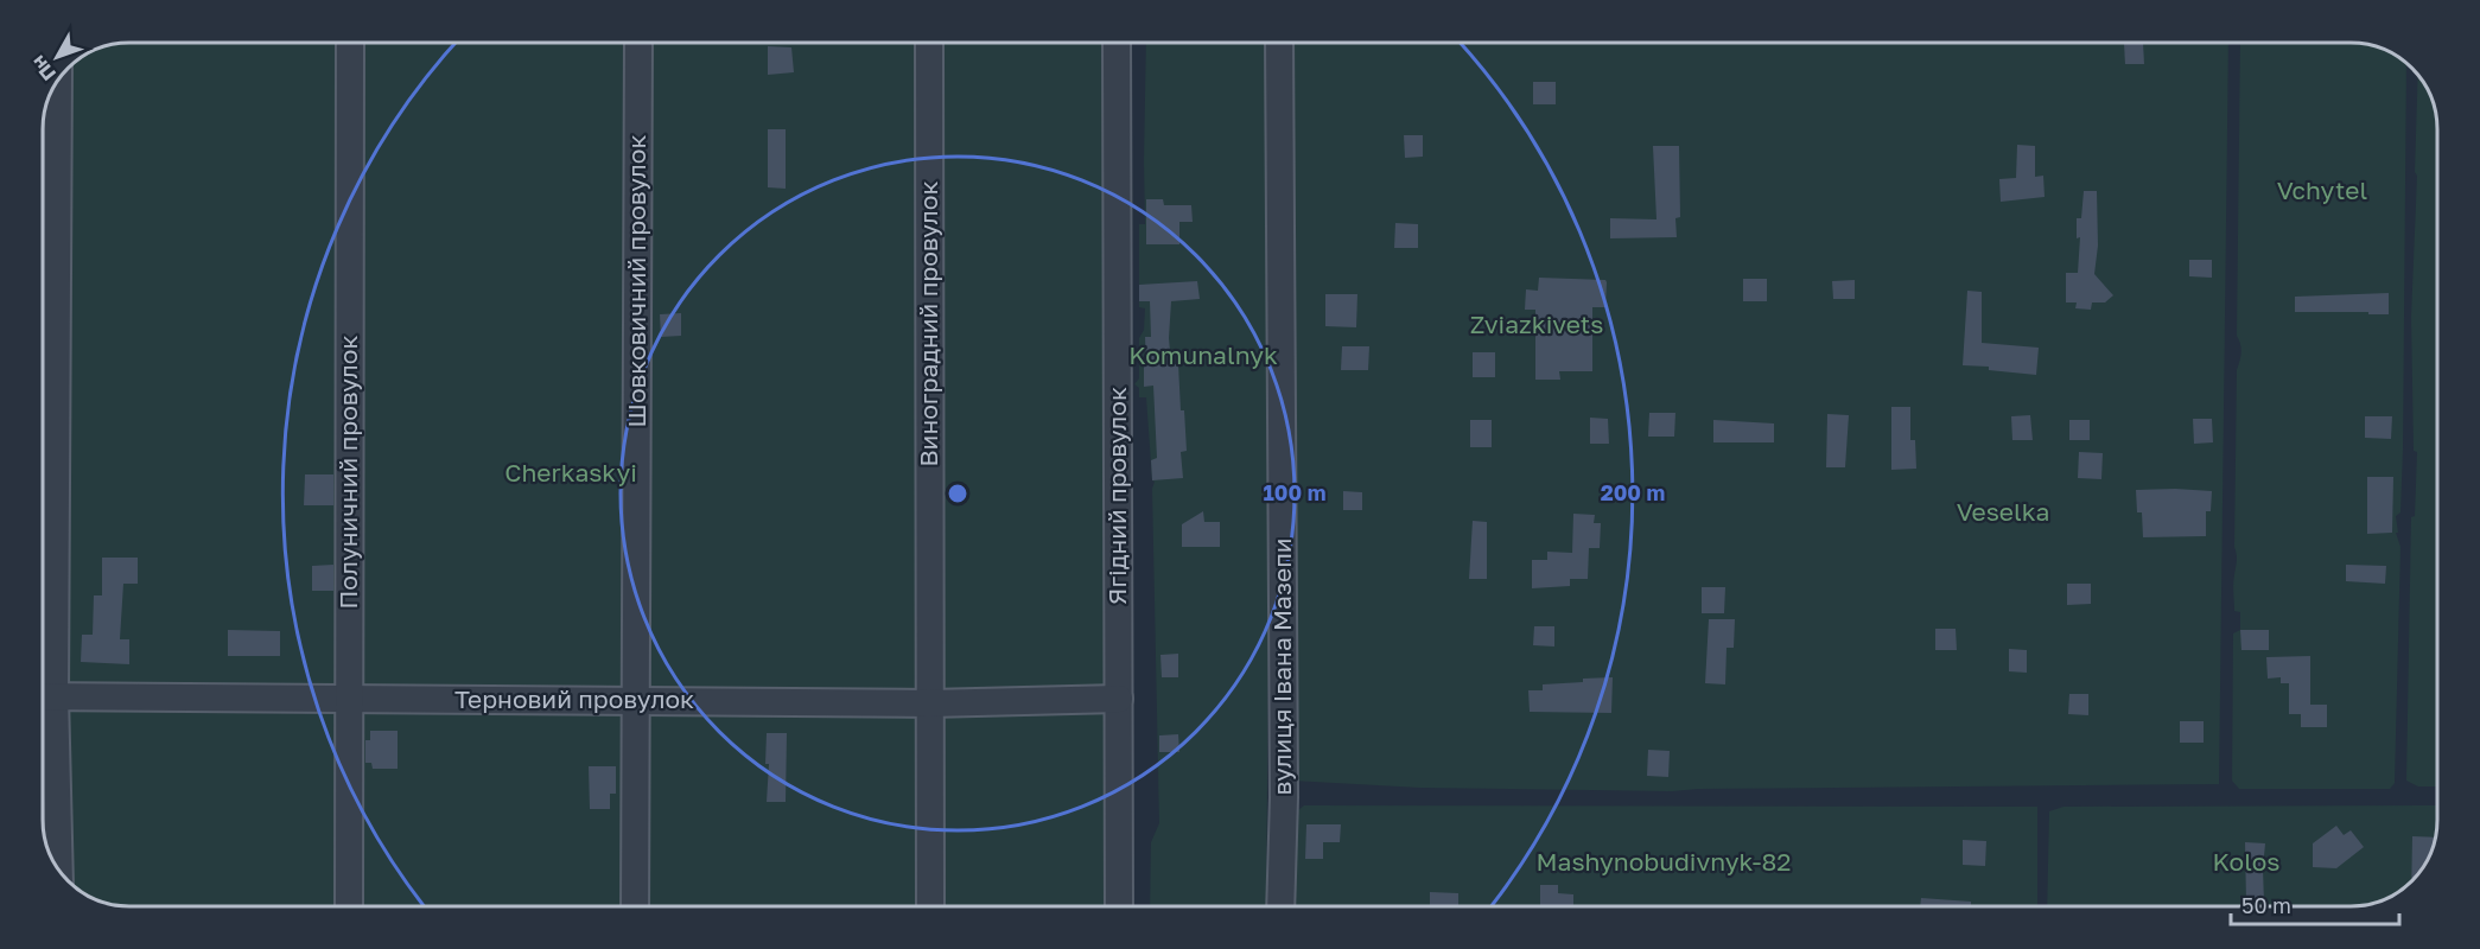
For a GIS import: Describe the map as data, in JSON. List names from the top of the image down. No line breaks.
{"streets":{"street":["Шовковичний провулок","Виноградний провулок","Полуничний провулок","Ягідний провулок","вулиця Івана Мазепи","Терновий провулок"]},"crossings":[["Шовковичний провулок","Терновий провулок"],["Виноградний провулок","Терновий провулок"],["Полуничний провулок","Терновий провулок"],["Ягідний провулок","Терновий провулок"]],"parks":["Vchytel","Zviazkivets","Komunalnyk","Cherkaskyi","Veselka","Mashynobudivnyk-82","Kolos"],"scale_bar":"50 m","north":"bottom left","rings":["100 m","200 m"]}
